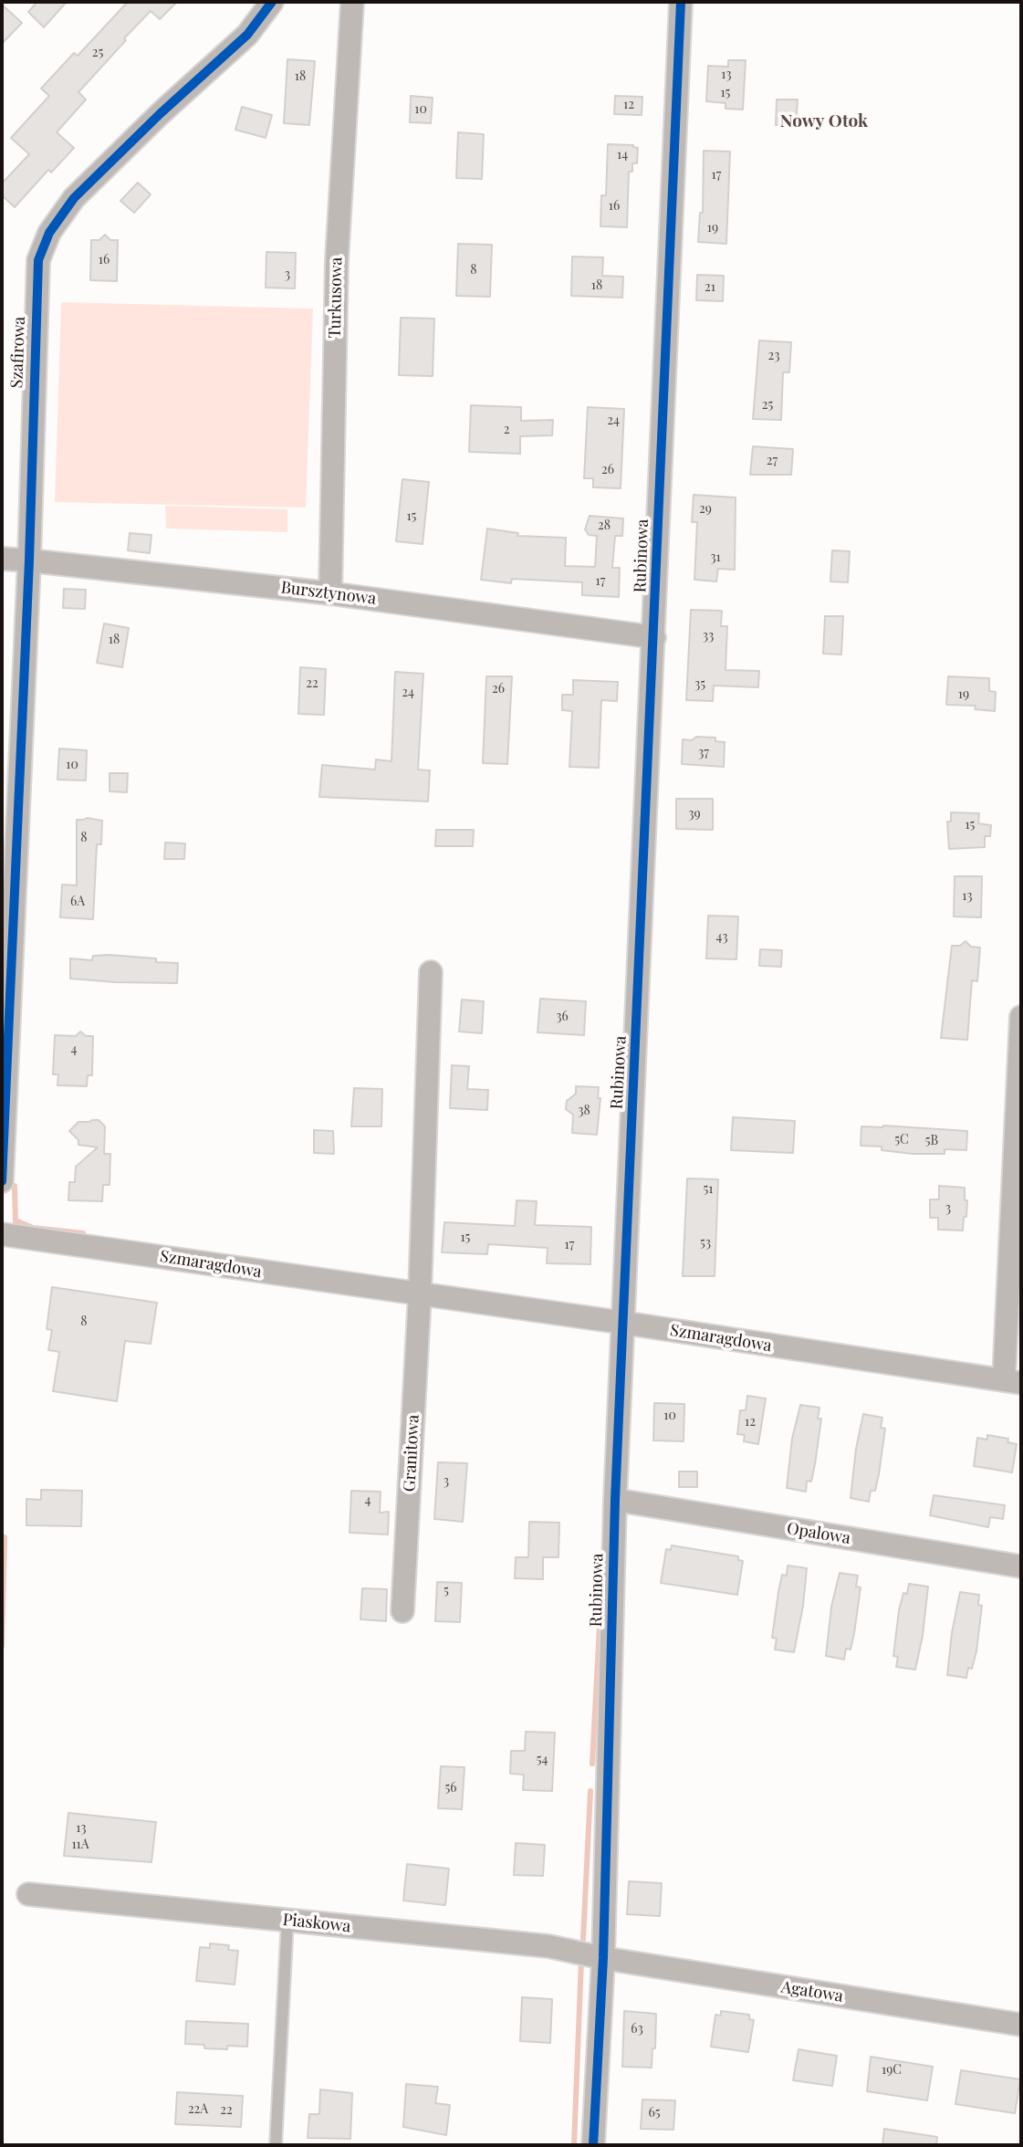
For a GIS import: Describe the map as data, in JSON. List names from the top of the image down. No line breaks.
{"streets":{"street":["Turkusowa","Szafirowa","Rubinowa","Bursztynowa","Szmaragdowa","Granitowa","Opalowa","Piaskowa","Agatowa"]},"crossings":[["Turkusowa","Bursztynowa"],["Szafirowa","Bursztynowa"],["Rubinowa","Bursztynowa"],["Rubinowa","Szmaragdowa"],["Rubinowa","Opalowa"],["Rubinowa","Piaskowa"],["Rubinowa","Agatowa"],["Szmaragdowa","Granitowa"],["Piaskowa","Agatowa"]],"districts":["Nowy Otok"],"house_numbers":["25","13","18","15","12","10","14","17","16","19","16","8","3","18","21","23","25","24","2","27","26","29","15","28","31","17","33","18","22","35","26","24","19","37","10","39","15","8","13","6A","43","36","4","38","5C","5B","51","3","15","53","17","8","10","12","3","4","5","54","56","13","11A","63","19C","22A","22","65"]}
